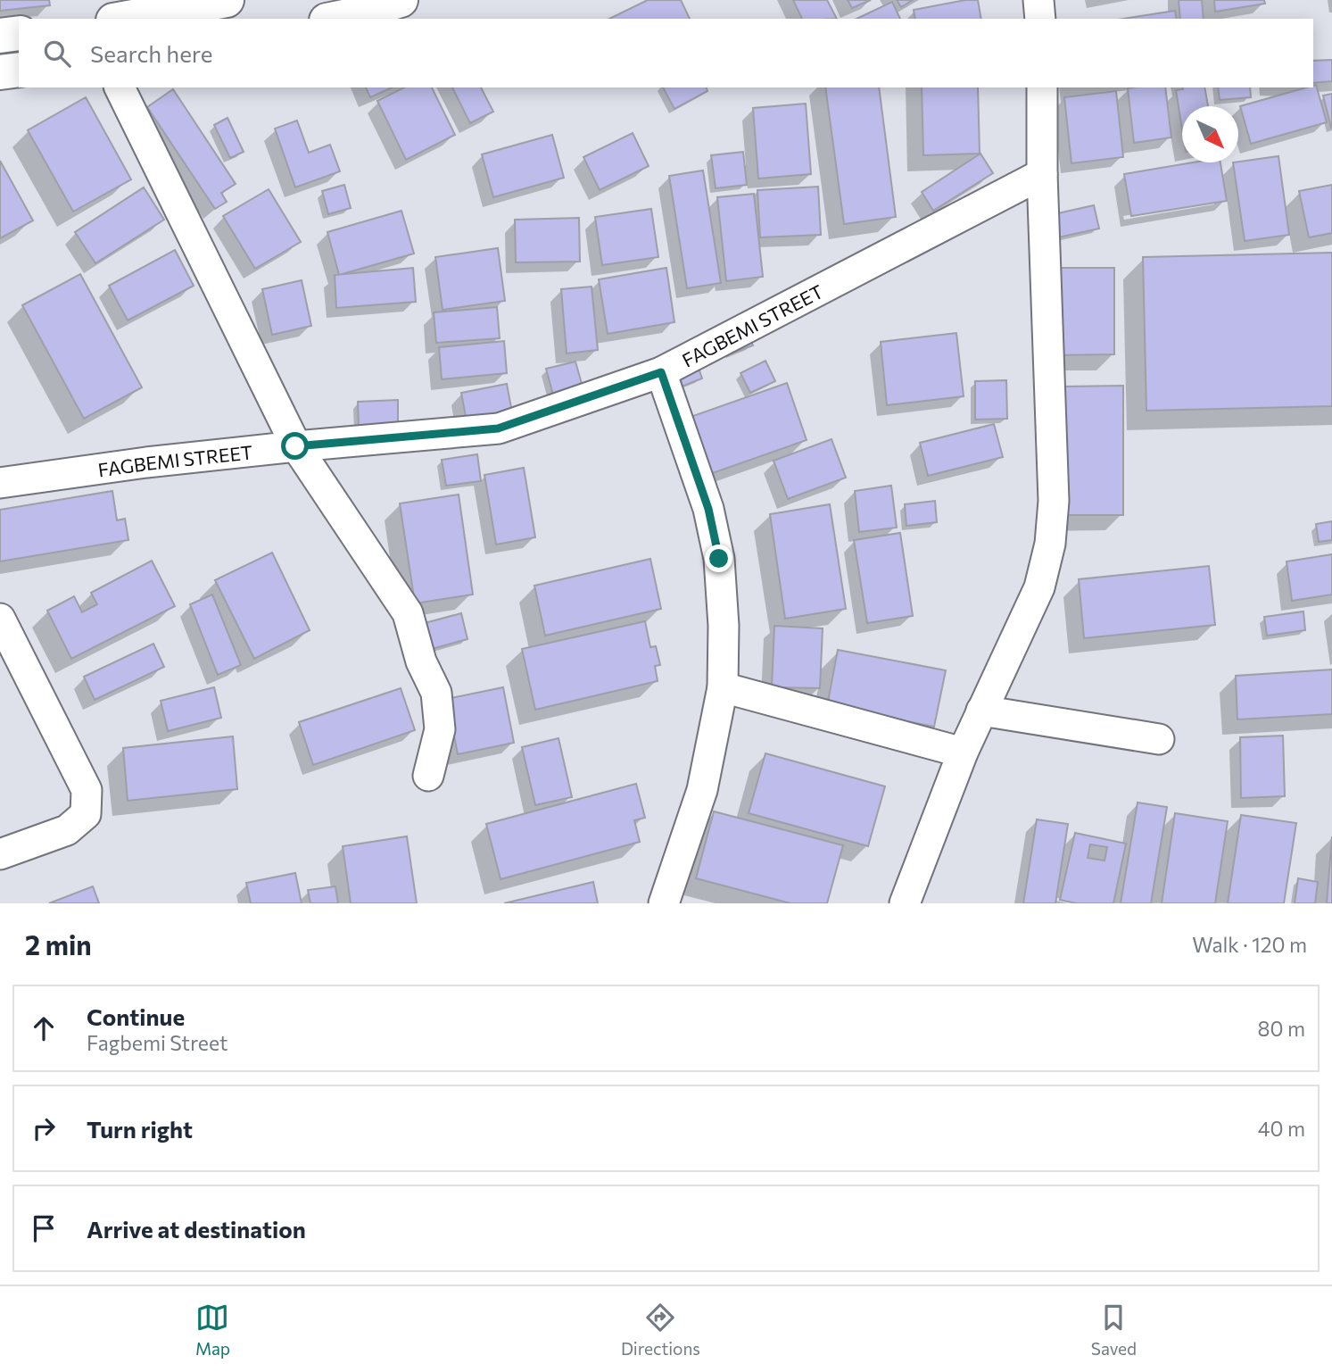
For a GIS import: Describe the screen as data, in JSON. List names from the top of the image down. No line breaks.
{"streets":{"street":["FAGBEMI STREET"]},"north":"bottom right","page":{"search":"Search here","heading":["2 min","Walk · 120 m"],"list":[["Continue","Fagbemi Street","80 m"],["Turn right","40 m"],"Arrive at destination"],"nav":["Map","Directions","Saved"]}}
